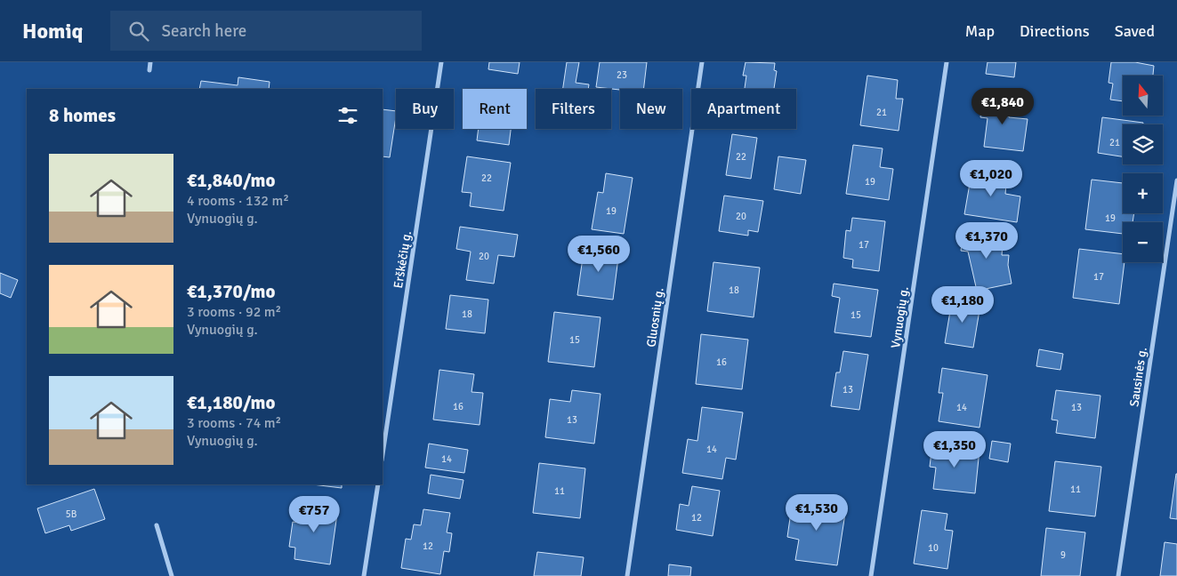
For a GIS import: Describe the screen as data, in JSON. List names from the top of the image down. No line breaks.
{"streets":{"street":["Erškėčių g.","Gluosnių g.","Vynuogių g.","Sausinės g."]},"house_numbers":["23","21","21","22","22","19","19","20","19","17","20","17","18","18","15","15","16","13","16","14","13","13","14","14","11","11","5B","12","12","10","9"],"north":"top","page":{"header":"Homiq","search":"Search here","nav":["Map","Directions","Saved"],"map_buttons":["+","−"],"price":["€1,840","€1,020","€1,370","€1,560","€1,180","€1,350","€1,530","€757"],"chip":["Buy","Rent","Filters","New","Apartment"],"heading":"8 homes","list":[{"name":"€1,840/mo","note":"4 rooms · 132 m² · Vynuogių g."},{"name":"€1,370/mo","note":"3 rooms · 92 m² · Vynuogių g."},{"name":"€1,180/mo","note":"3 rooms · 74 m² · Vynuogių g."}]}}
